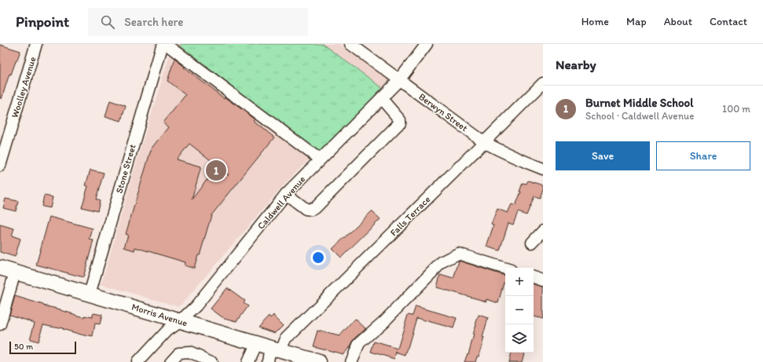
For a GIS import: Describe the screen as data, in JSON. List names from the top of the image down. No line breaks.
{"streets":{"main road":["Morris Avenue"],"street":["Woolley Avenue","Berwyn Street","Stone Street","Caldwell Avenue","Falls Terrace"]},"crossings":[["Berwyn Street","Caldwell Avenue"],["Berwyn Street","Falls Terrace"],["Stone Street","Morris Avenue"],["Caldwell Avenue","Morris Avenue"],["Falls Terrace","Morris Avenue"]],"scale_bar":"50 m","page":{"header":"Pinpoint","search":"Search here","nav":["Home","Map","About","Contact"],"heading":"Nearby","list":[{"mark":"1","name":"Burnet Middle School","note":"School · Caldwell Avenue","value":"100 m"}],"buttons":["Save","Share"],"pins":"1","map_buttons":["+","−"],"scale":"50 m"}}
